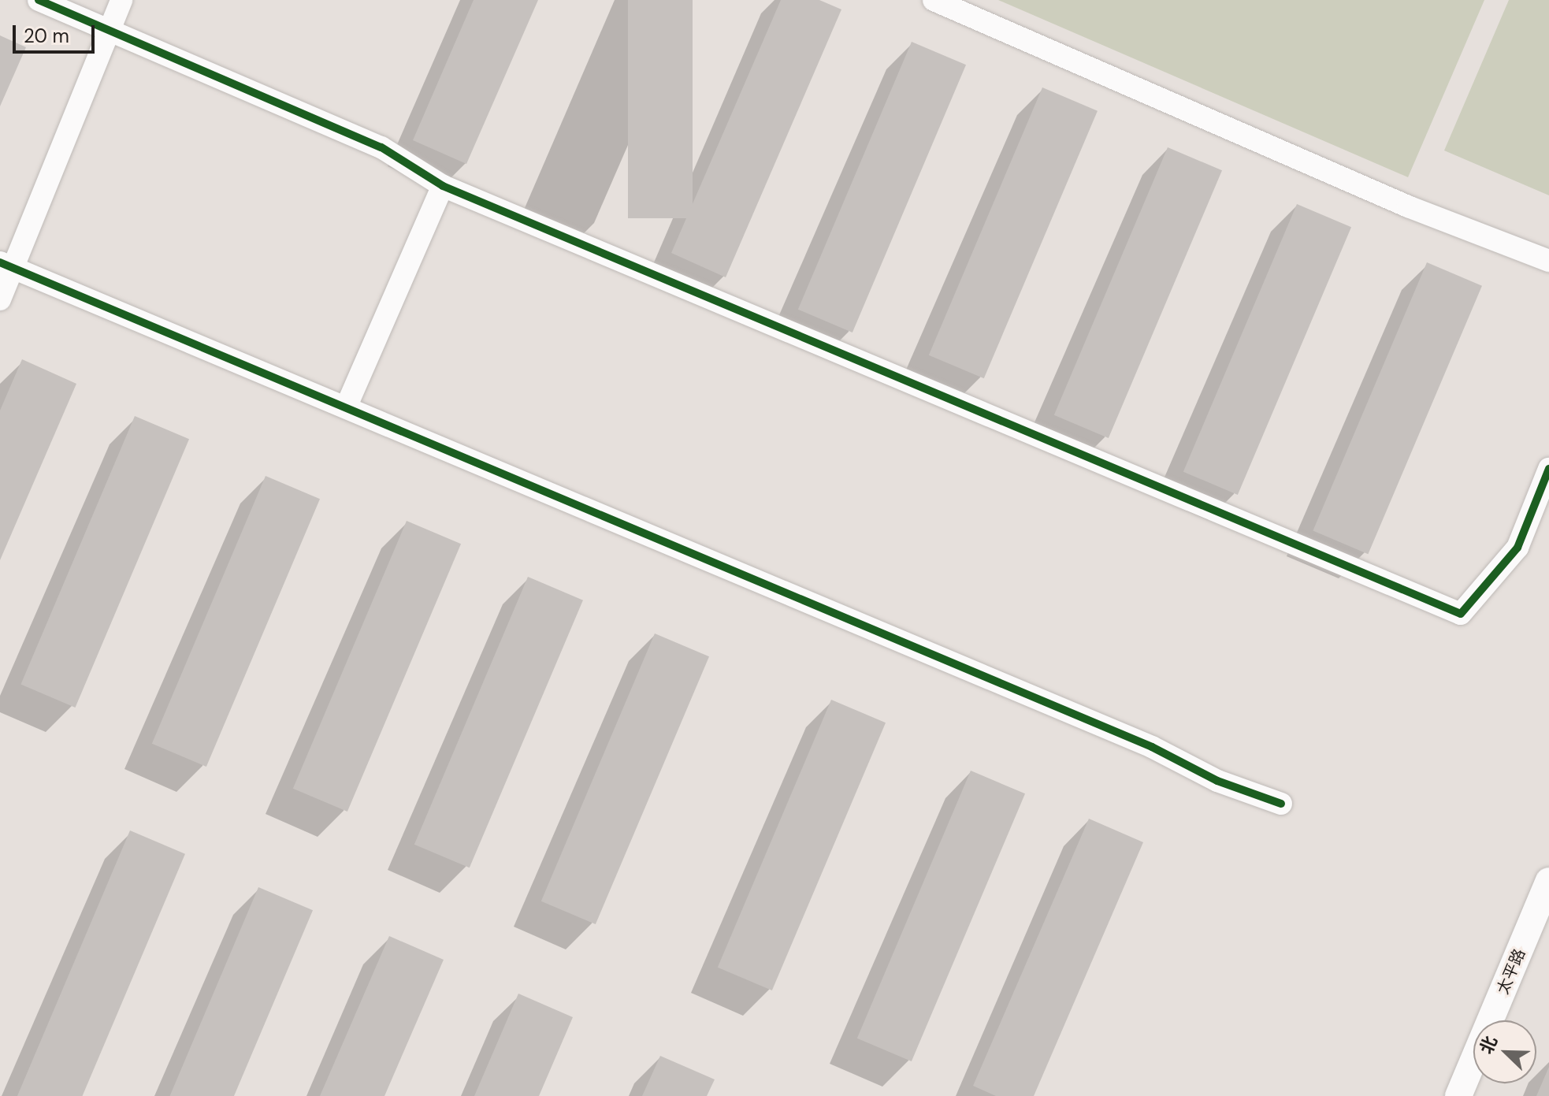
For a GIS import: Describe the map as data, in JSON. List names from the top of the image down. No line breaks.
{"streets":{"street":["太平路"]},"scale_bar":"20 m","north":"top left"}
